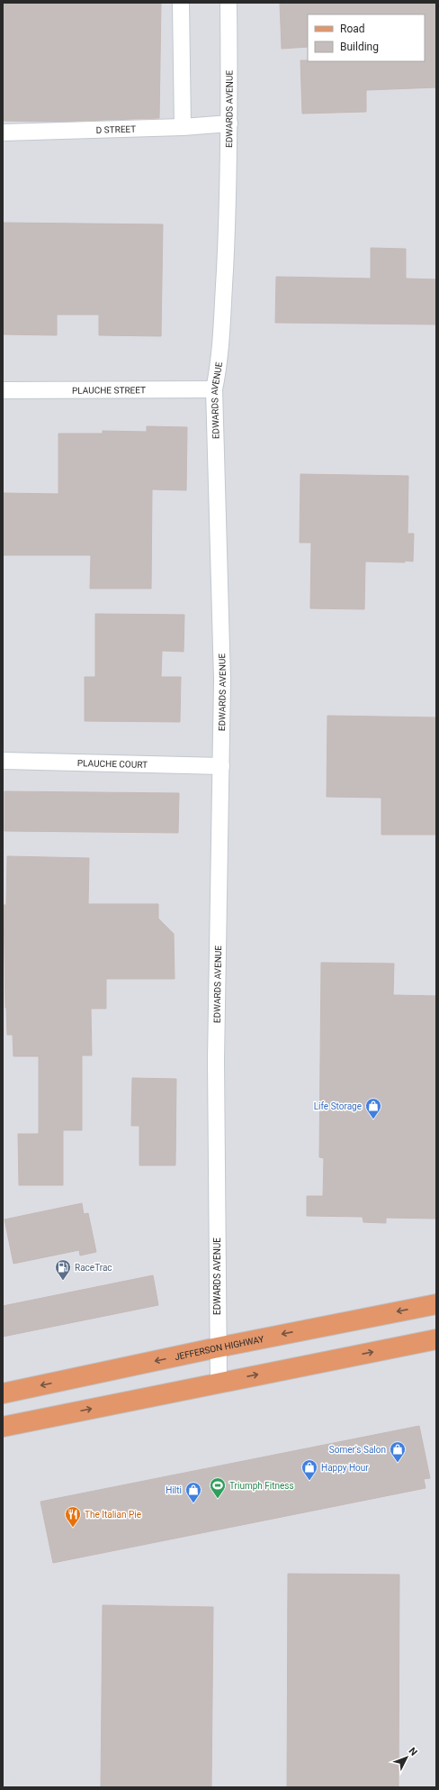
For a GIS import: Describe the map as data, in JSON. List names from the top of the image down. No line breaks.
{"streets":{"main road":["JEFFERSON HIGHWAY"],"street":["EDWARDS AVENUE","D STREET","PLAUCHE STREET","PLAUCHE COURT"]},"crossings":[["EDWARDS AVENUE","D STREET"],["EDWARDS AVENUE","PLAUCHE STREET"],["EDWARDS AVENUE","PLAUCHE COURT"],["EDWARDS AVENUE","JEFFERSON HIGHWAY"]],"places":{"shop":["Life Storage","Somer's Salon","Happy Hour","Hilti"],"fuel station":["RaceTrac"],"sports":["Triumph Fitness"],"restaurant":["The Italian Pie"]},"legend":["Road","Building"],"north":"top right"}
